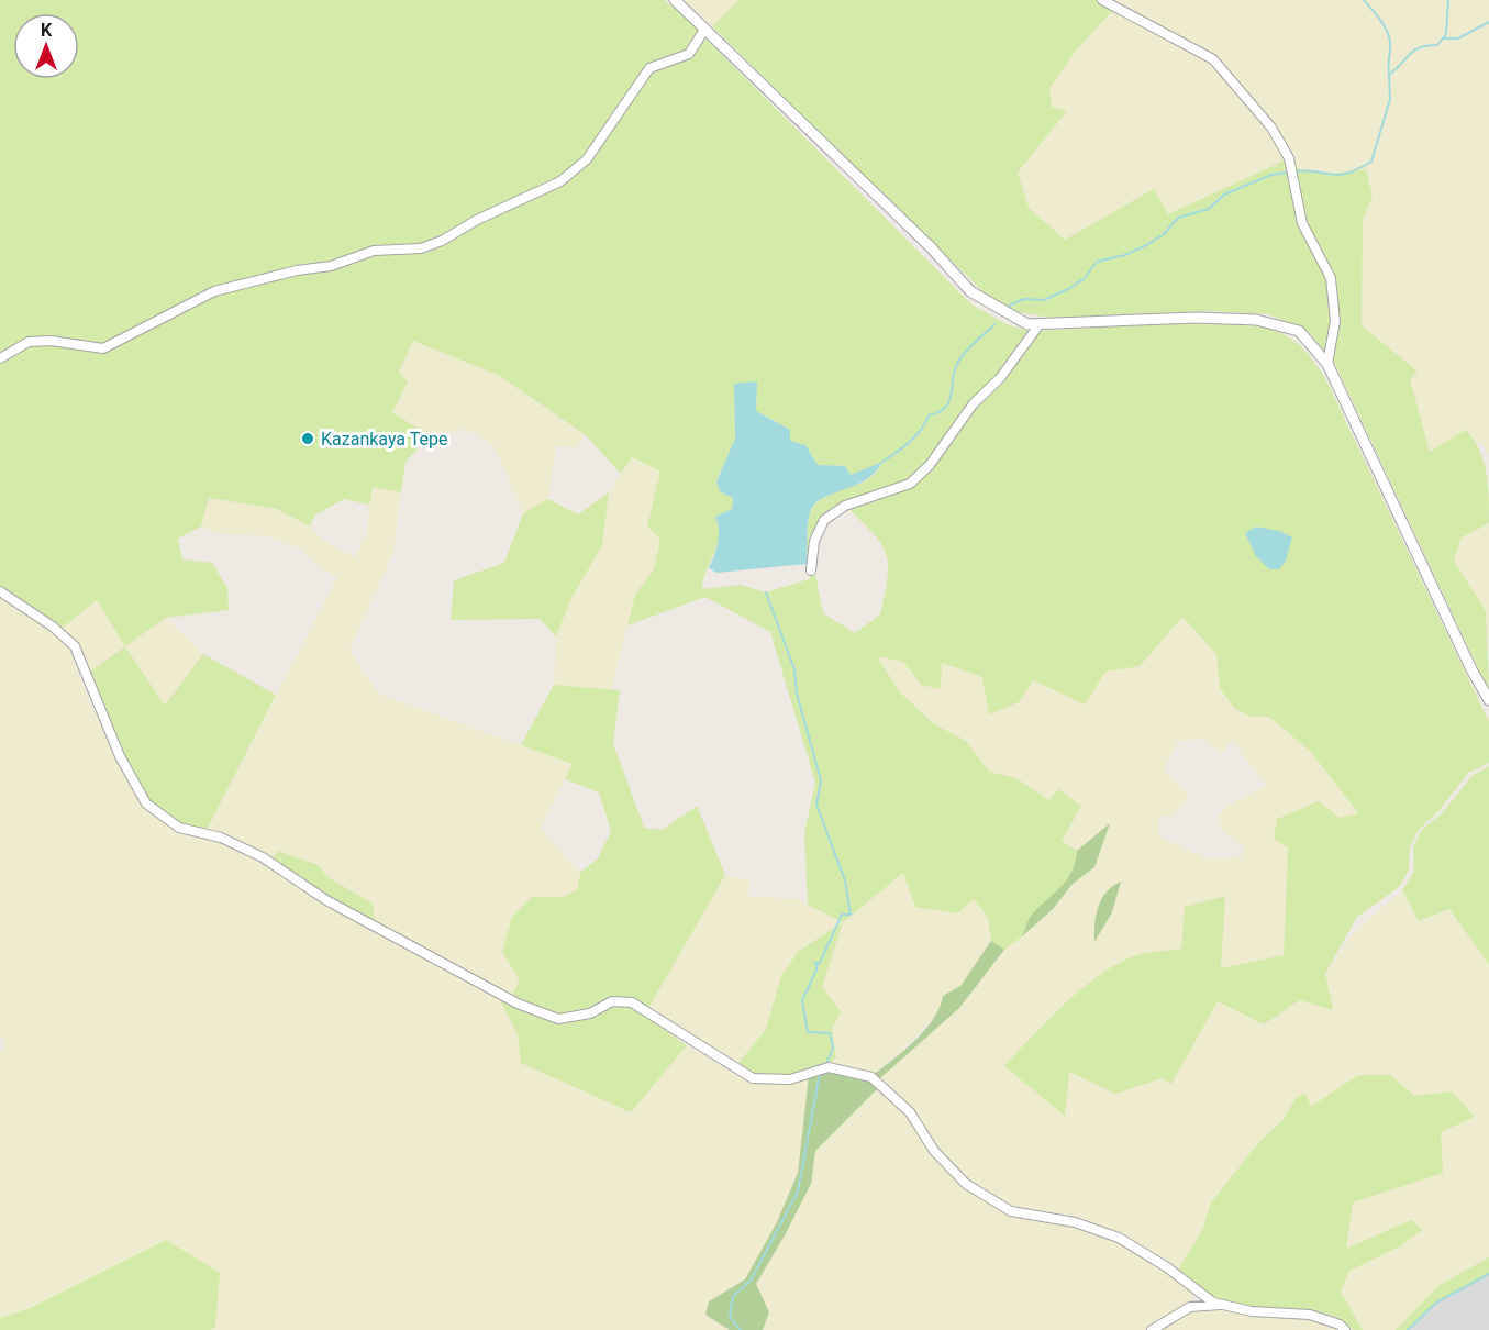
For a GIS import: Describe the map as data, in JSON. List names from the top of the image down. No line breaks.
{"places":["Kazankaya Tepe"],"north":"top"}
